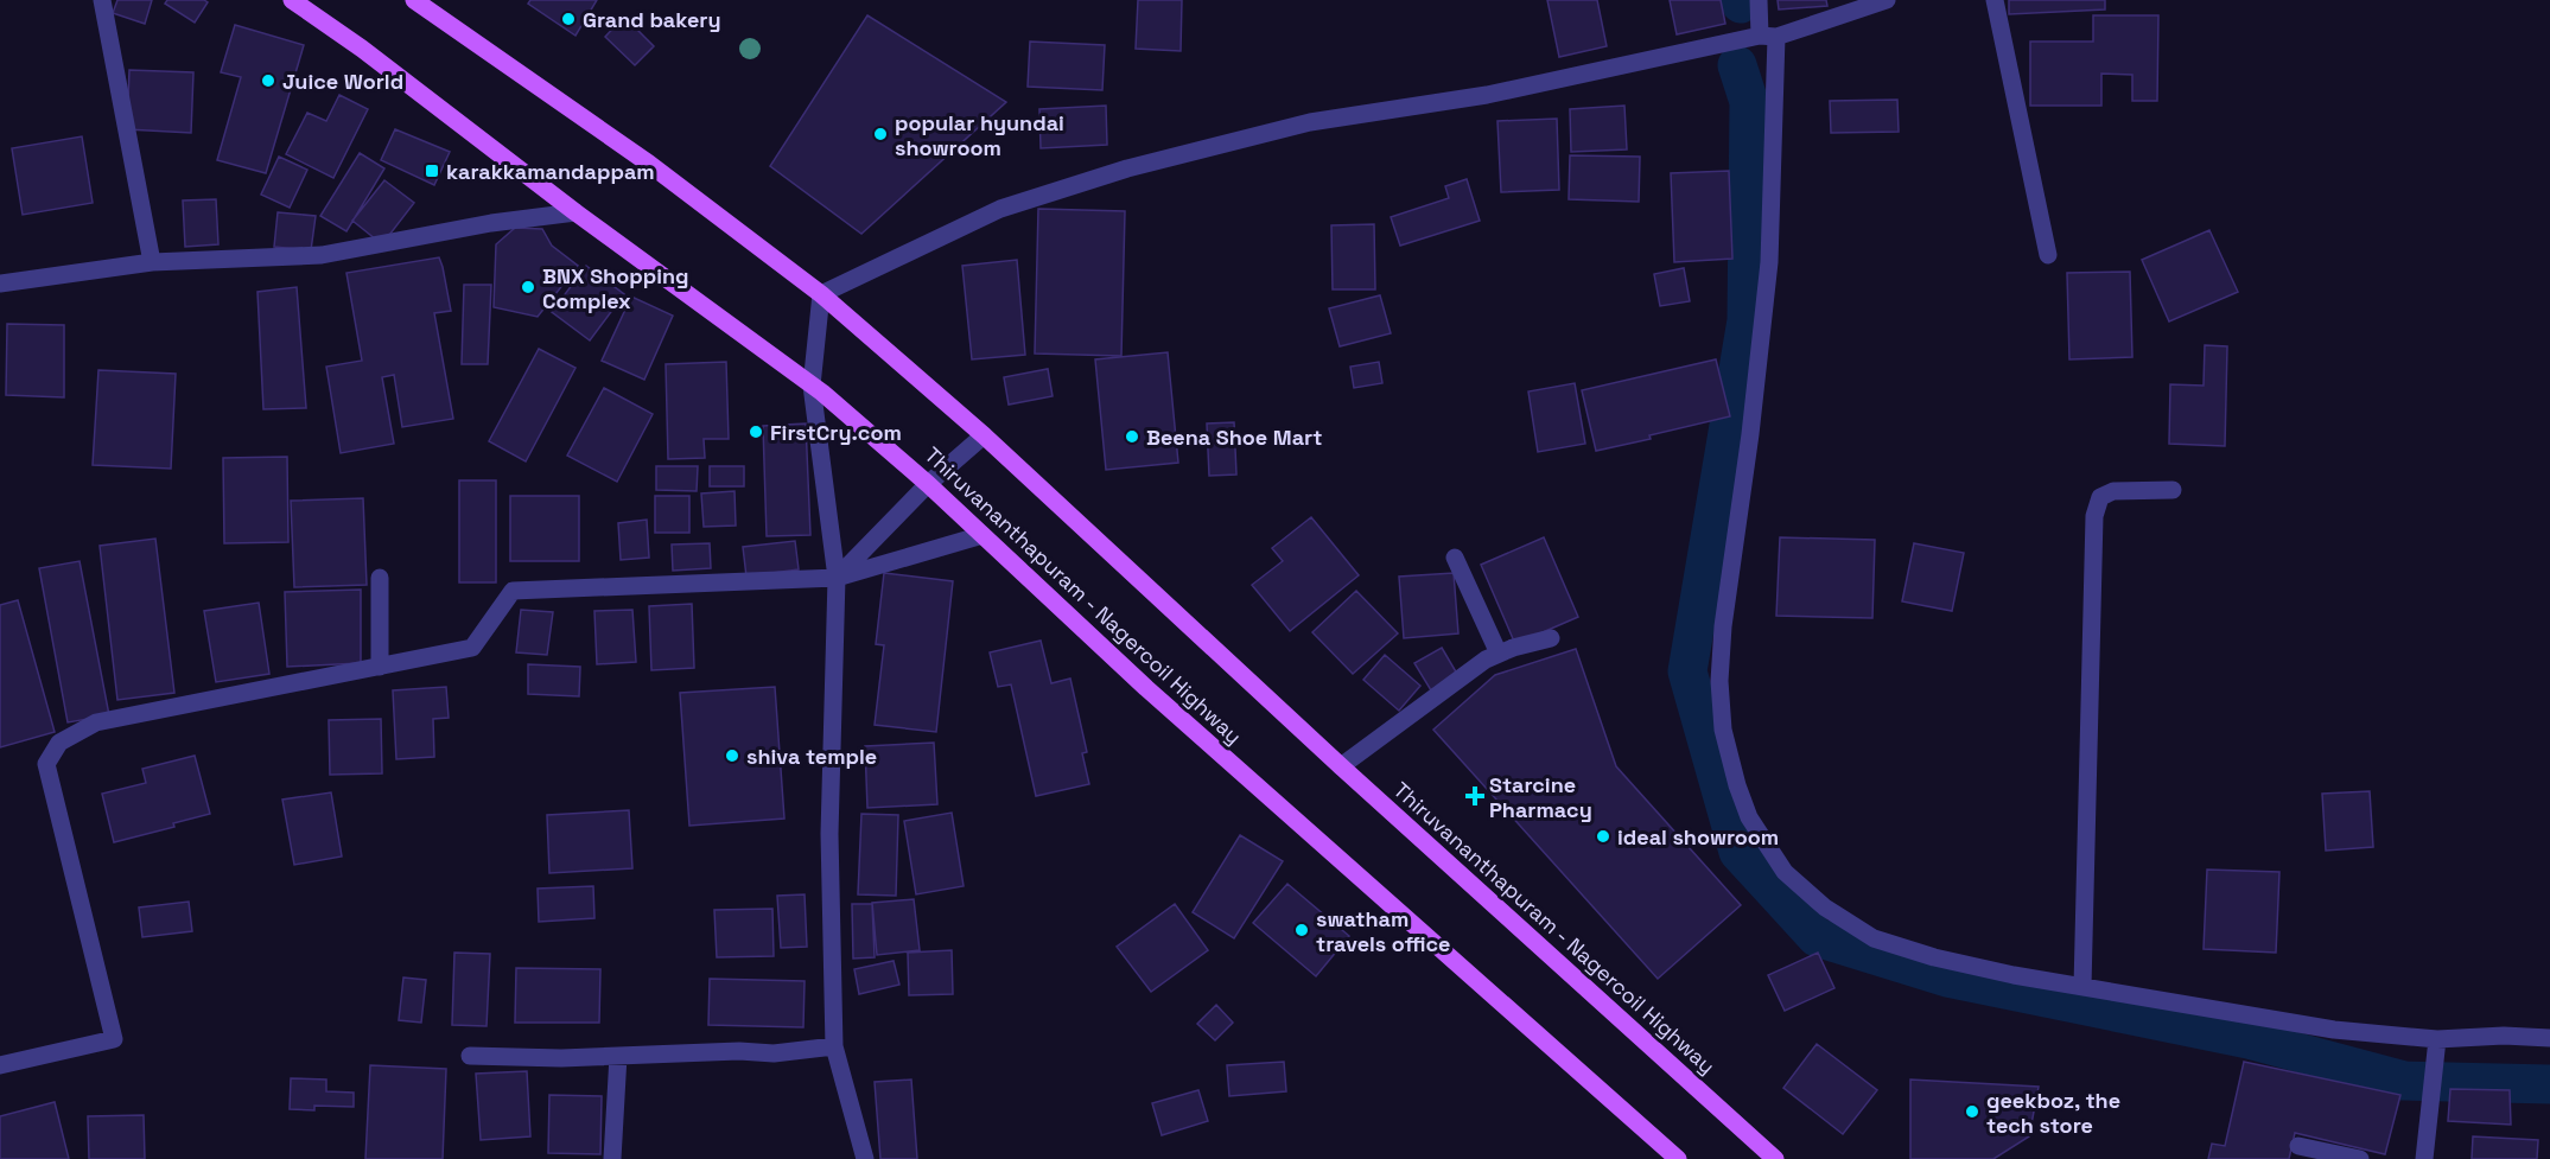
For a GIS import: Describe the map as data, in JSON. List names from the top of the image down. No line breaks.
{"streets":{"main road":["Thiruvananthapuram - Nagercoil Highway"]},"places":{"other":["Grand bakery","Juice World","popular hyundai showroom","BNX Shopping Complex","FirstCry.com","Beena Shoe Mart","shiva temple","ideal showroom","swatham travels office","geekboz, the tech store"],"transit":["karakkamandappam"],"health":["Starcine Pharmacy"]}}
